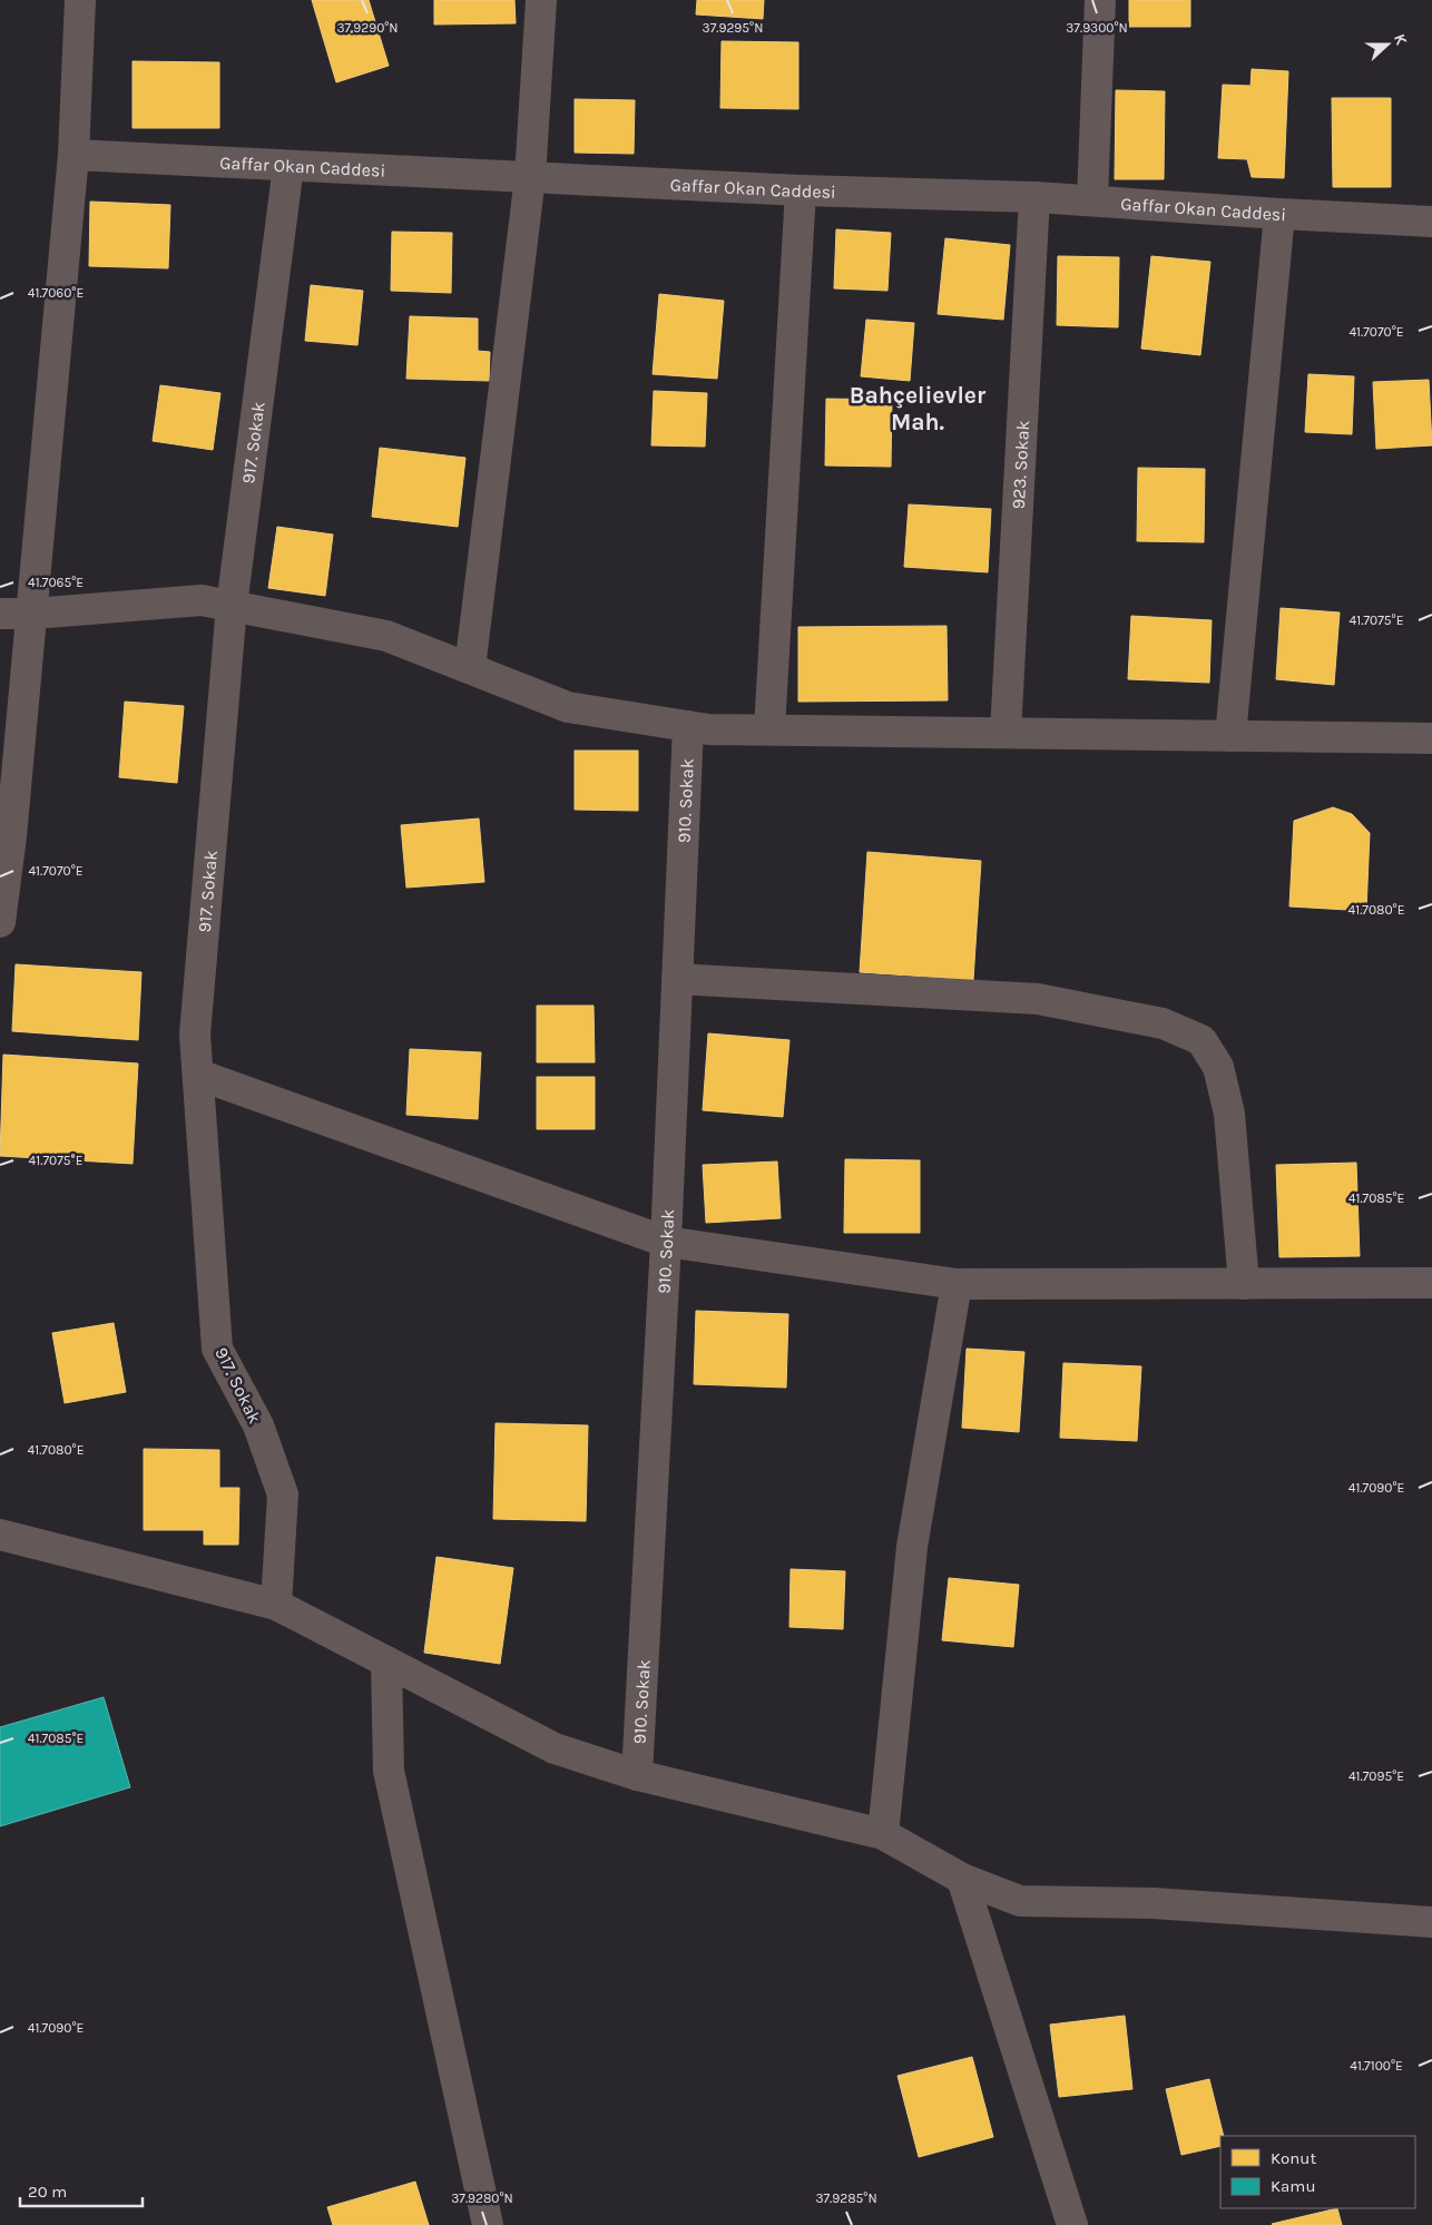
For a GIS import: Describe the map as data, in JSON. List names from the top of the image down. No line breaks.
{"streets":{"street":["Gaffar Okan Caddesi","917. Sokak","923. Sokak","910. Sokak"]},"crossings":[["Gaffar Okan Caddesi","917. Sokak"],["Gaffar Okan Caddesi","923. Sokak"]],"districts":["Bahçelievler Mah."],"legend":["Konut","Kamu"],"scale_bar":"20 m","north":"right","coordinates":["37.9290°N","37.9300°N","37.9295°N","41.7060°E","41.7070°E","41.7065°E","41.7075°E","41.7080°E","41.7085°E","41.7090°E","41.7095°E","41.7100°E","37.9280°N","37.9285°N"]}
